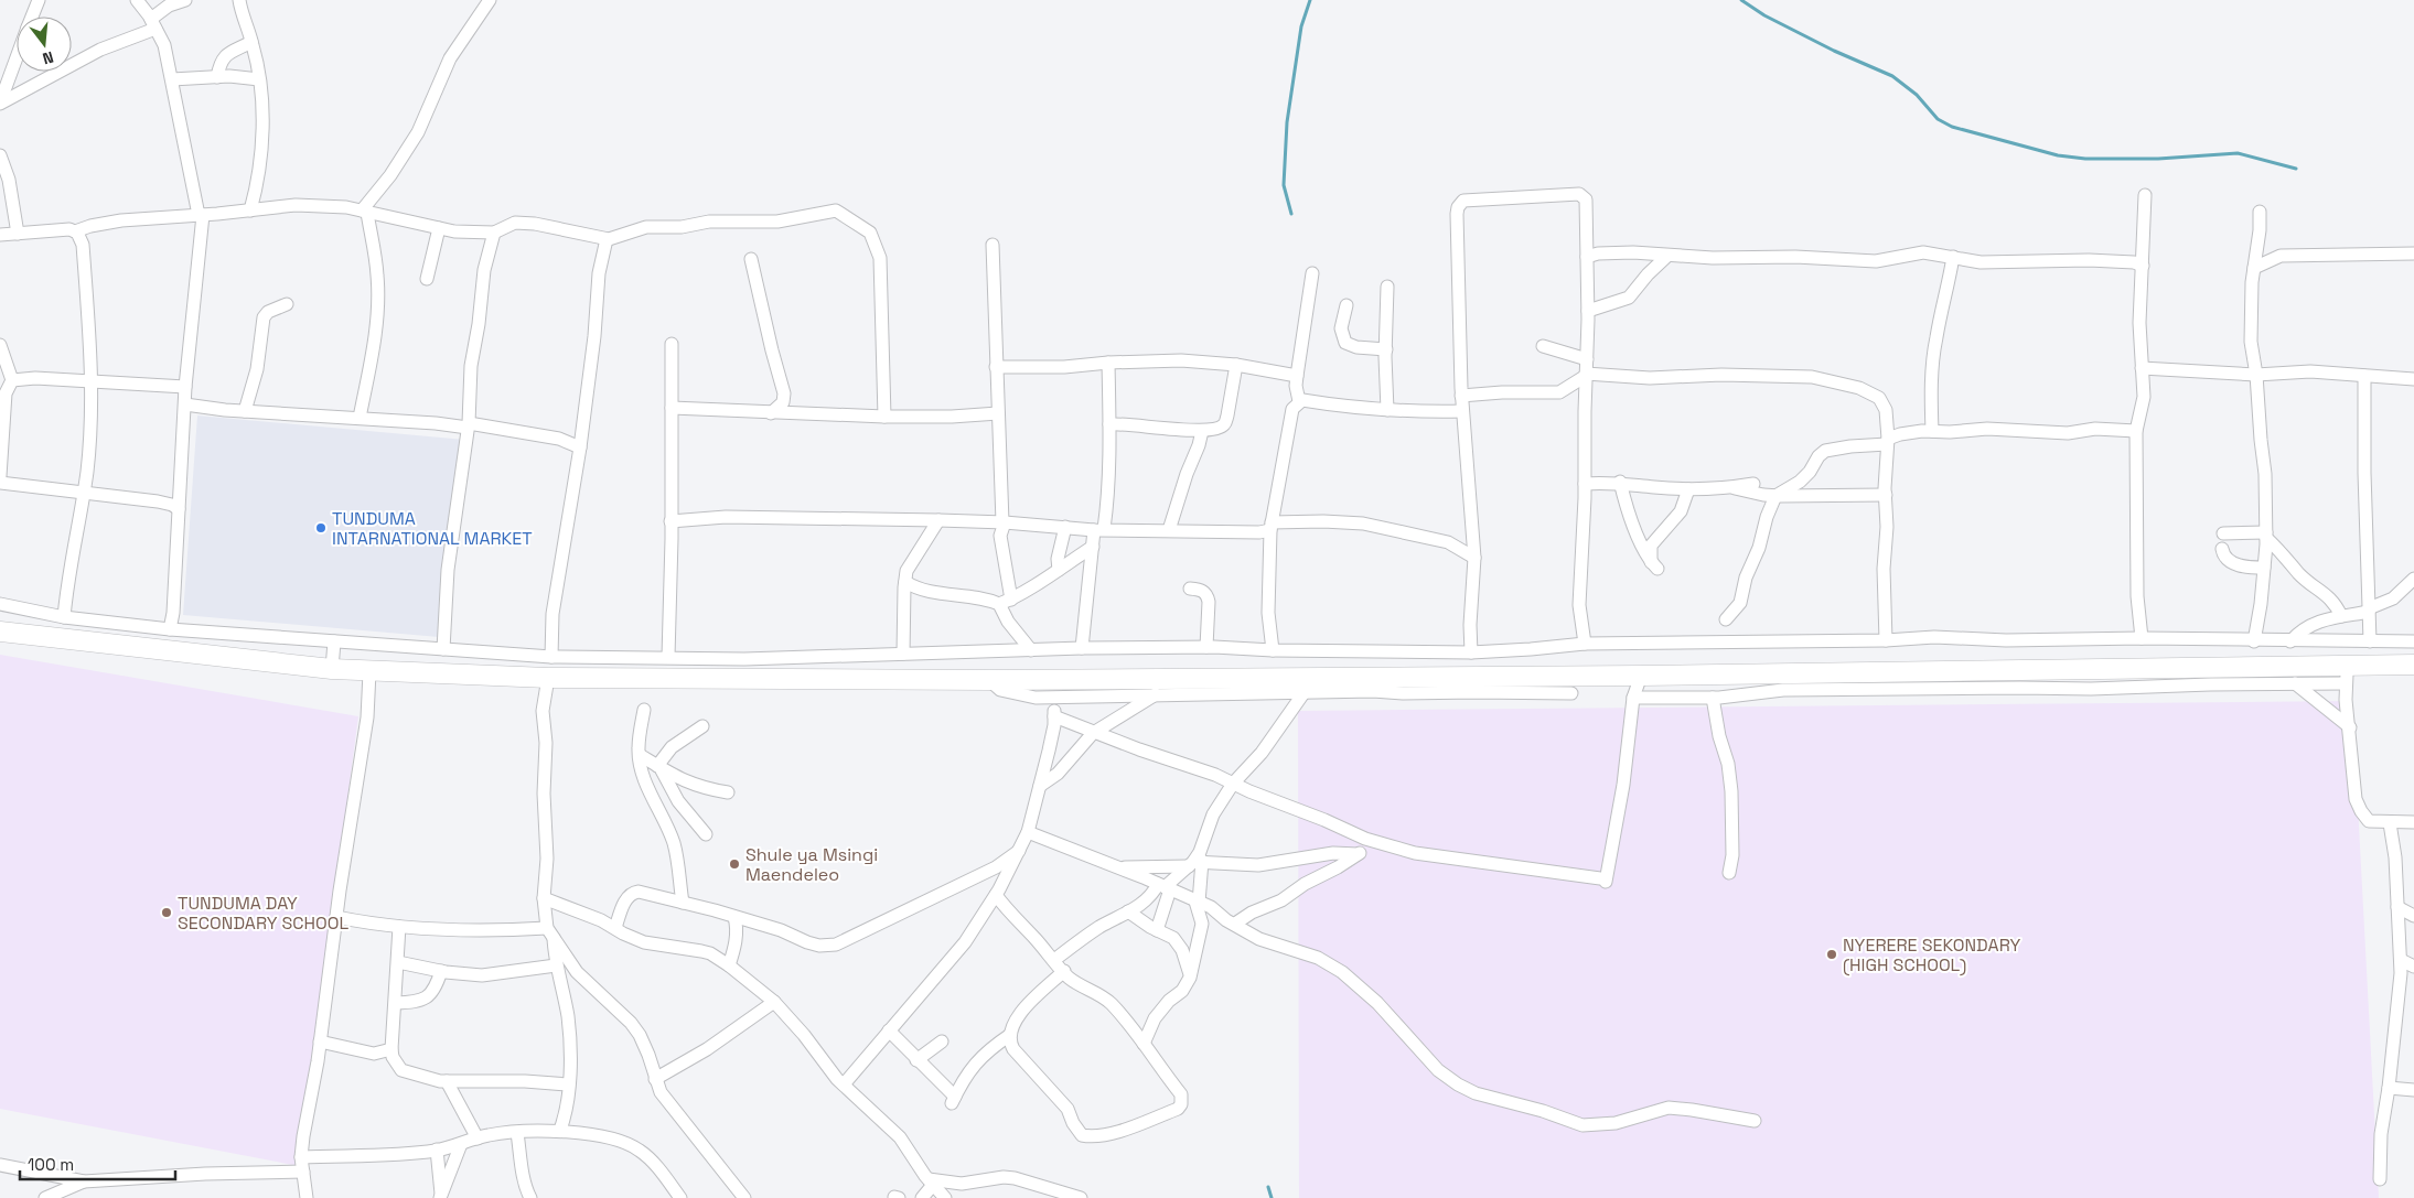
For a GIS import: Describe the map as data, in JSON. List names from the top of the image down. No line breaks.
{"places":["TUNDUMA INTARNATIONAL MARKET","Shule ya Msingi Maendeleo","TUNDUMA DAY SECONDARY SCHOOL","NYERERE SEKONDARY (HIGH SCHOOL)"],"scale_bar":"100 m","north":"bottom"}
